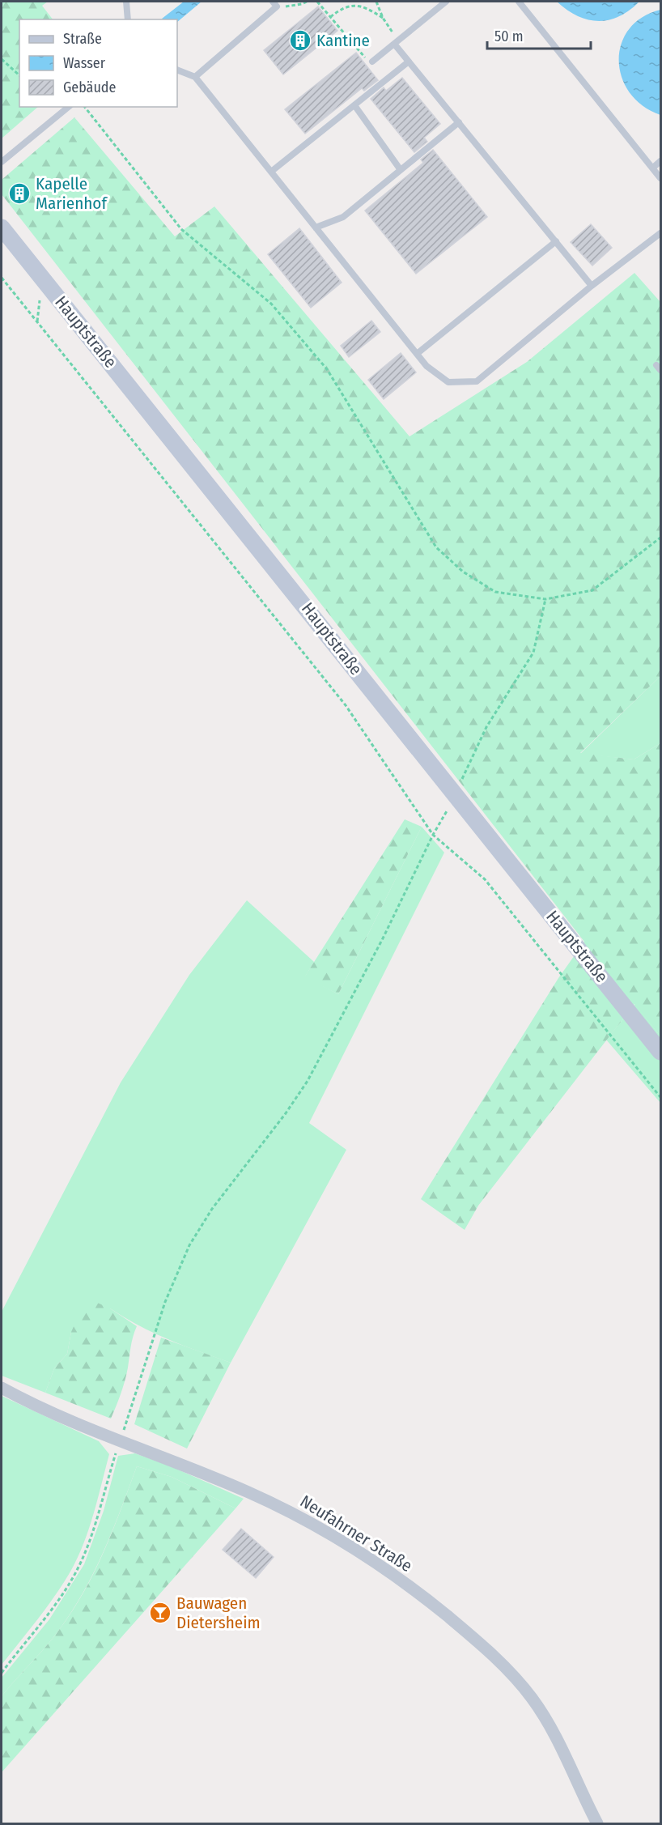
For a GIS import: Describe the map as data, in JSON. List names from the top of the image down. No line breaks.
{"streets":{"main road":["Hauptstraße"],"street":["Neufahrner Straße"]},"places":{"building":["Kantine","Kapelle Marienhof"],"bar":["Bauwagen Dietersheim"]},"legend":["Straße","Wasser","Gebäude"],"scale_bar":"50 m"}
